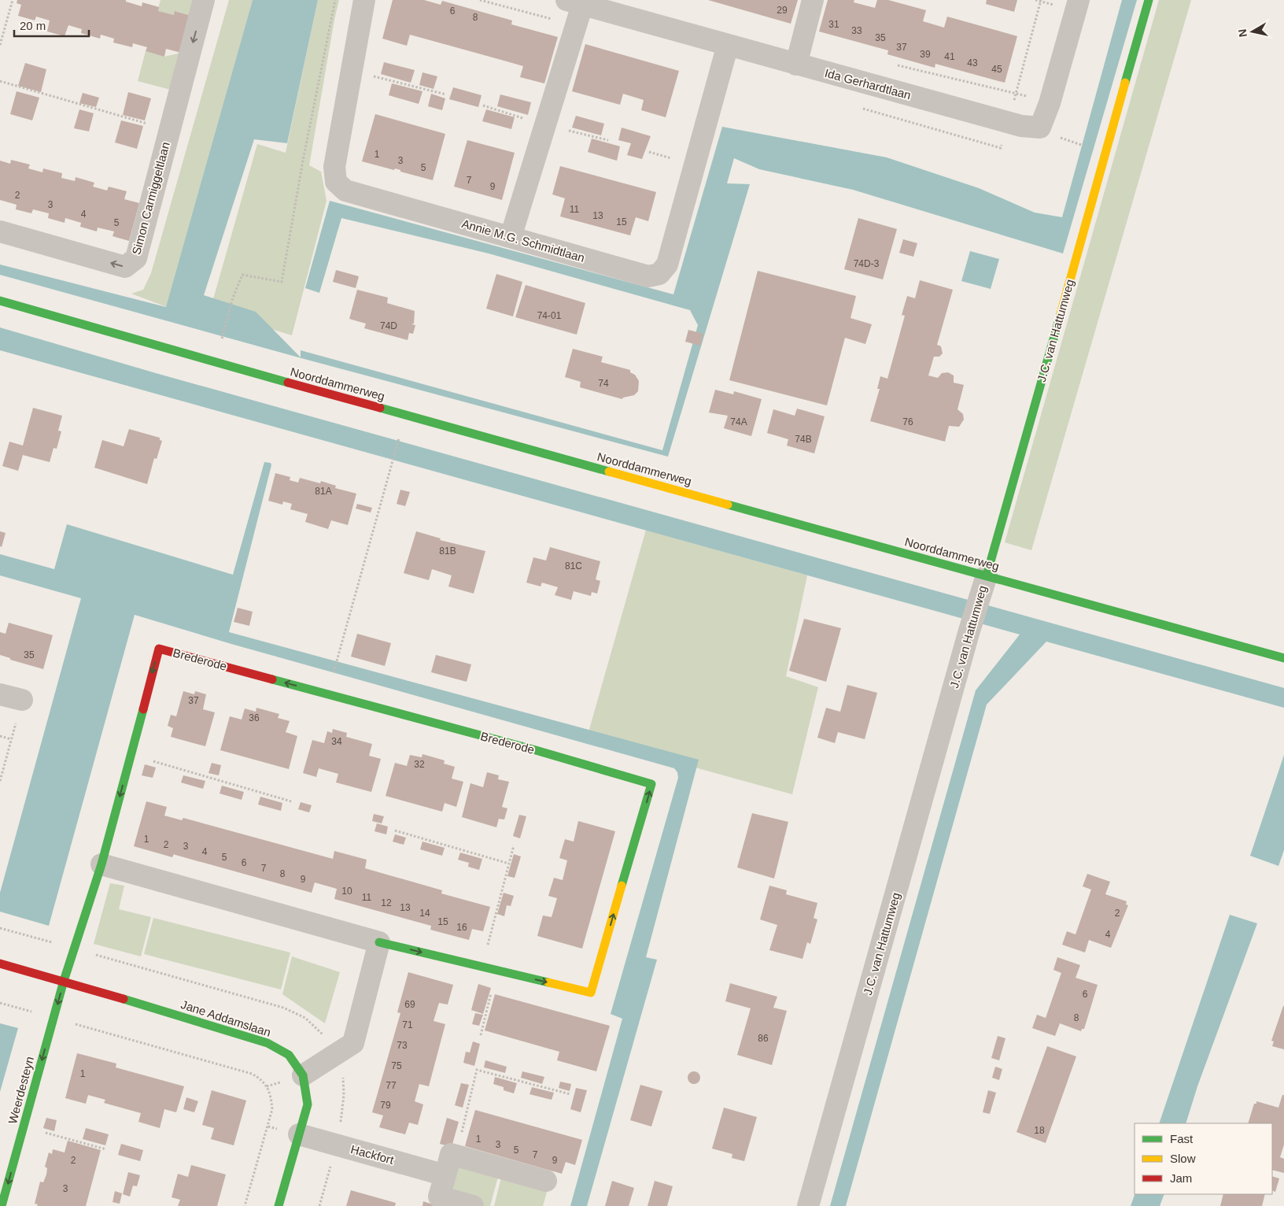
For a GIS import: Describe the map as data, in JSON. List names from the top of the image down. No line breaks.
{"streets":{"street":["Ida Gerhardtlaan","Simon Carmiggeltlaan","Annie M.G. Schmidtlaan","J.C. van Hattumweg","Noorddammerweg","Brederode","Jane Addamslaan","Weerdesteyn","Hackfort"]},"crossings":[["Ida Gerhardtlaan","Annie M.G. Schmidtlaan"],["J.C. van Hattumweg","Noorddammerweg"],["Brederode","Jane Addamslaan"],["Brederode","Weerdesteyn"],["Jane Addamslaan","Weerdesteyn"],["Jane Addamslaan","Hackfort"]],"one_way":["Weerdesteyn"],"house_numbers":["29","6","8","31","33","35","37","39","41","43","45","1","3","5","7","9","2","3","11","4","13","15","5","74D-3","74-01","74D","74","74A","76","74B","81A","81B","81C","35","37","36","34","32","1","2","3","4","5","6","7","8","9","10","11","12","13","14","2","15","16","4","6","69","8","71","86","73","75","1","77","79","18","1","3","5","7","2","9","3"],"legend":["Fast","Slow","Jam"],"scale_bar":"20 m","north":"left"}
